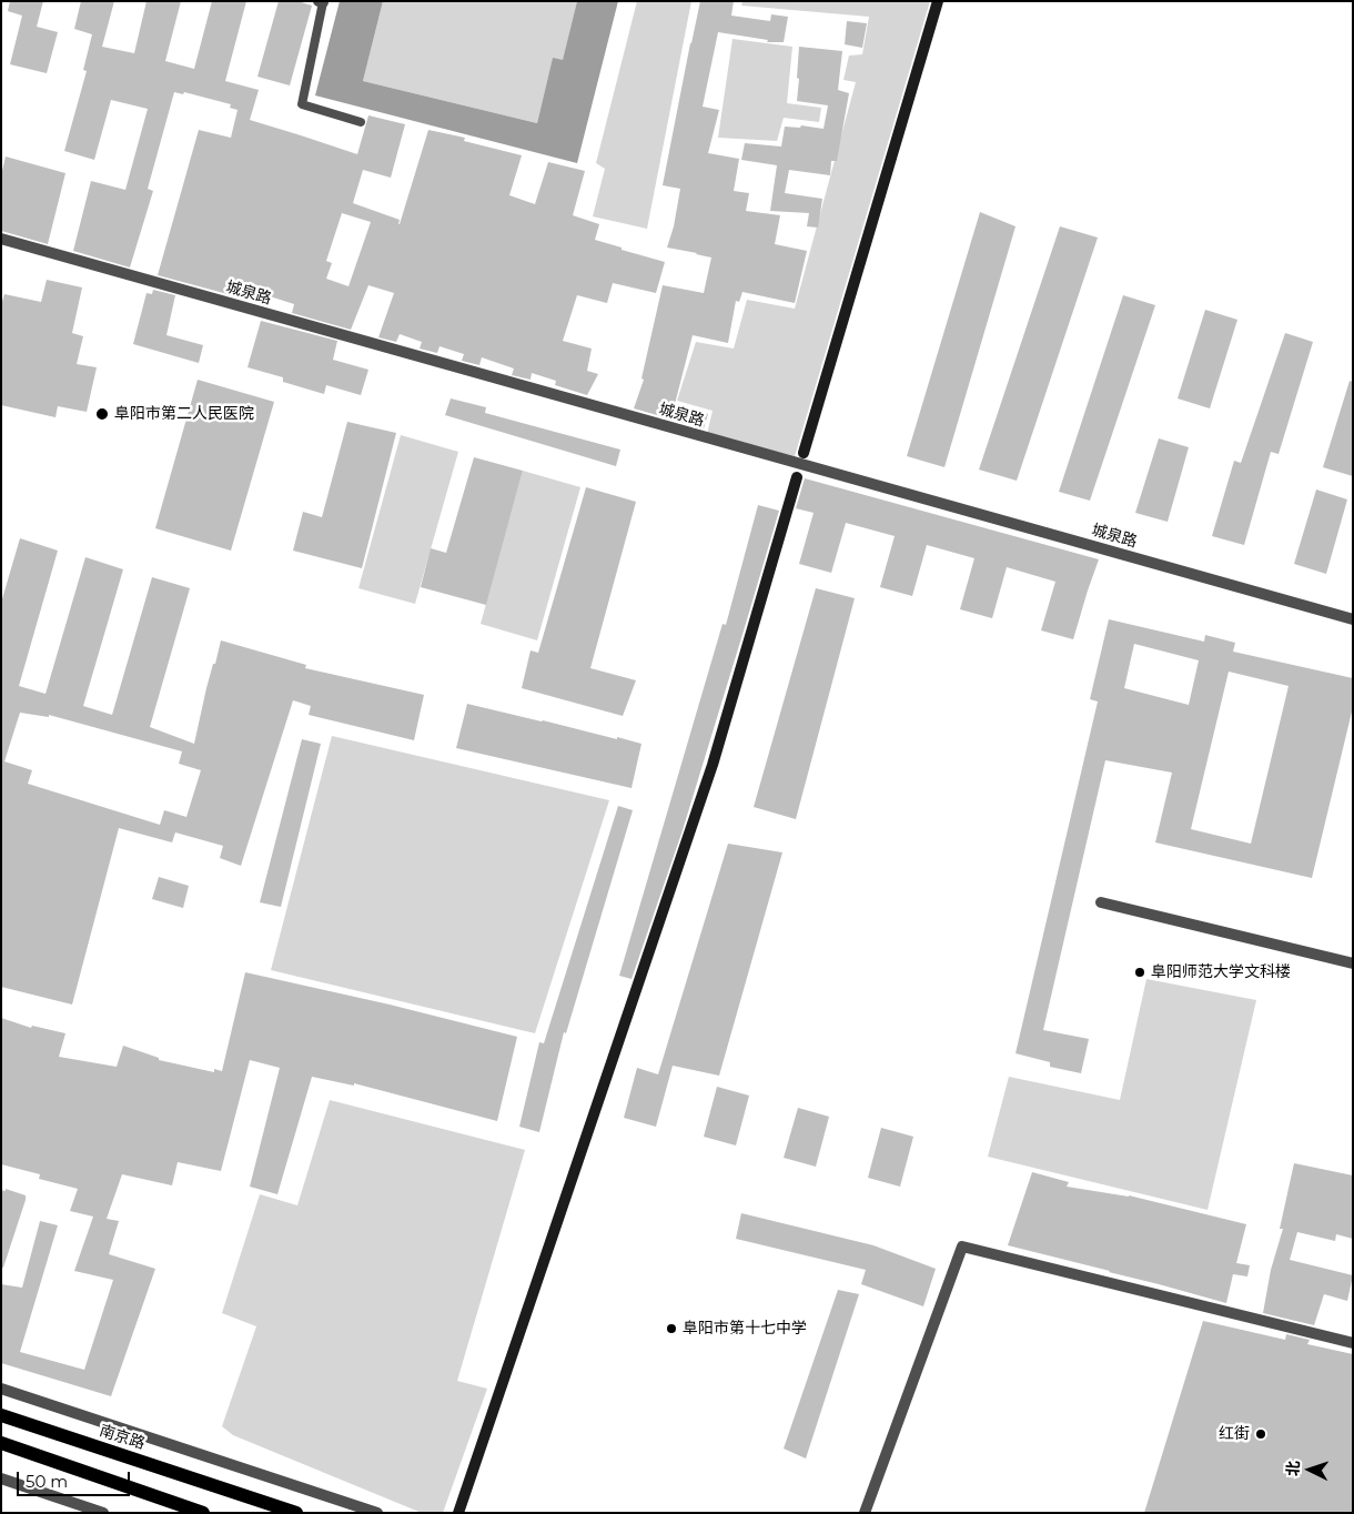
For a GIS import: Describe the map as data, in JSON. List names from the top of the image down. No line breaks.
{"streets":{"main road":["南京路"],"street":["城泉路"]},"places":["阜阳市第二人民医院","阜阳师范大学文科楼","阜阳市第十七中学","红街"],"scale_bar":"50 m","north":"left"}
